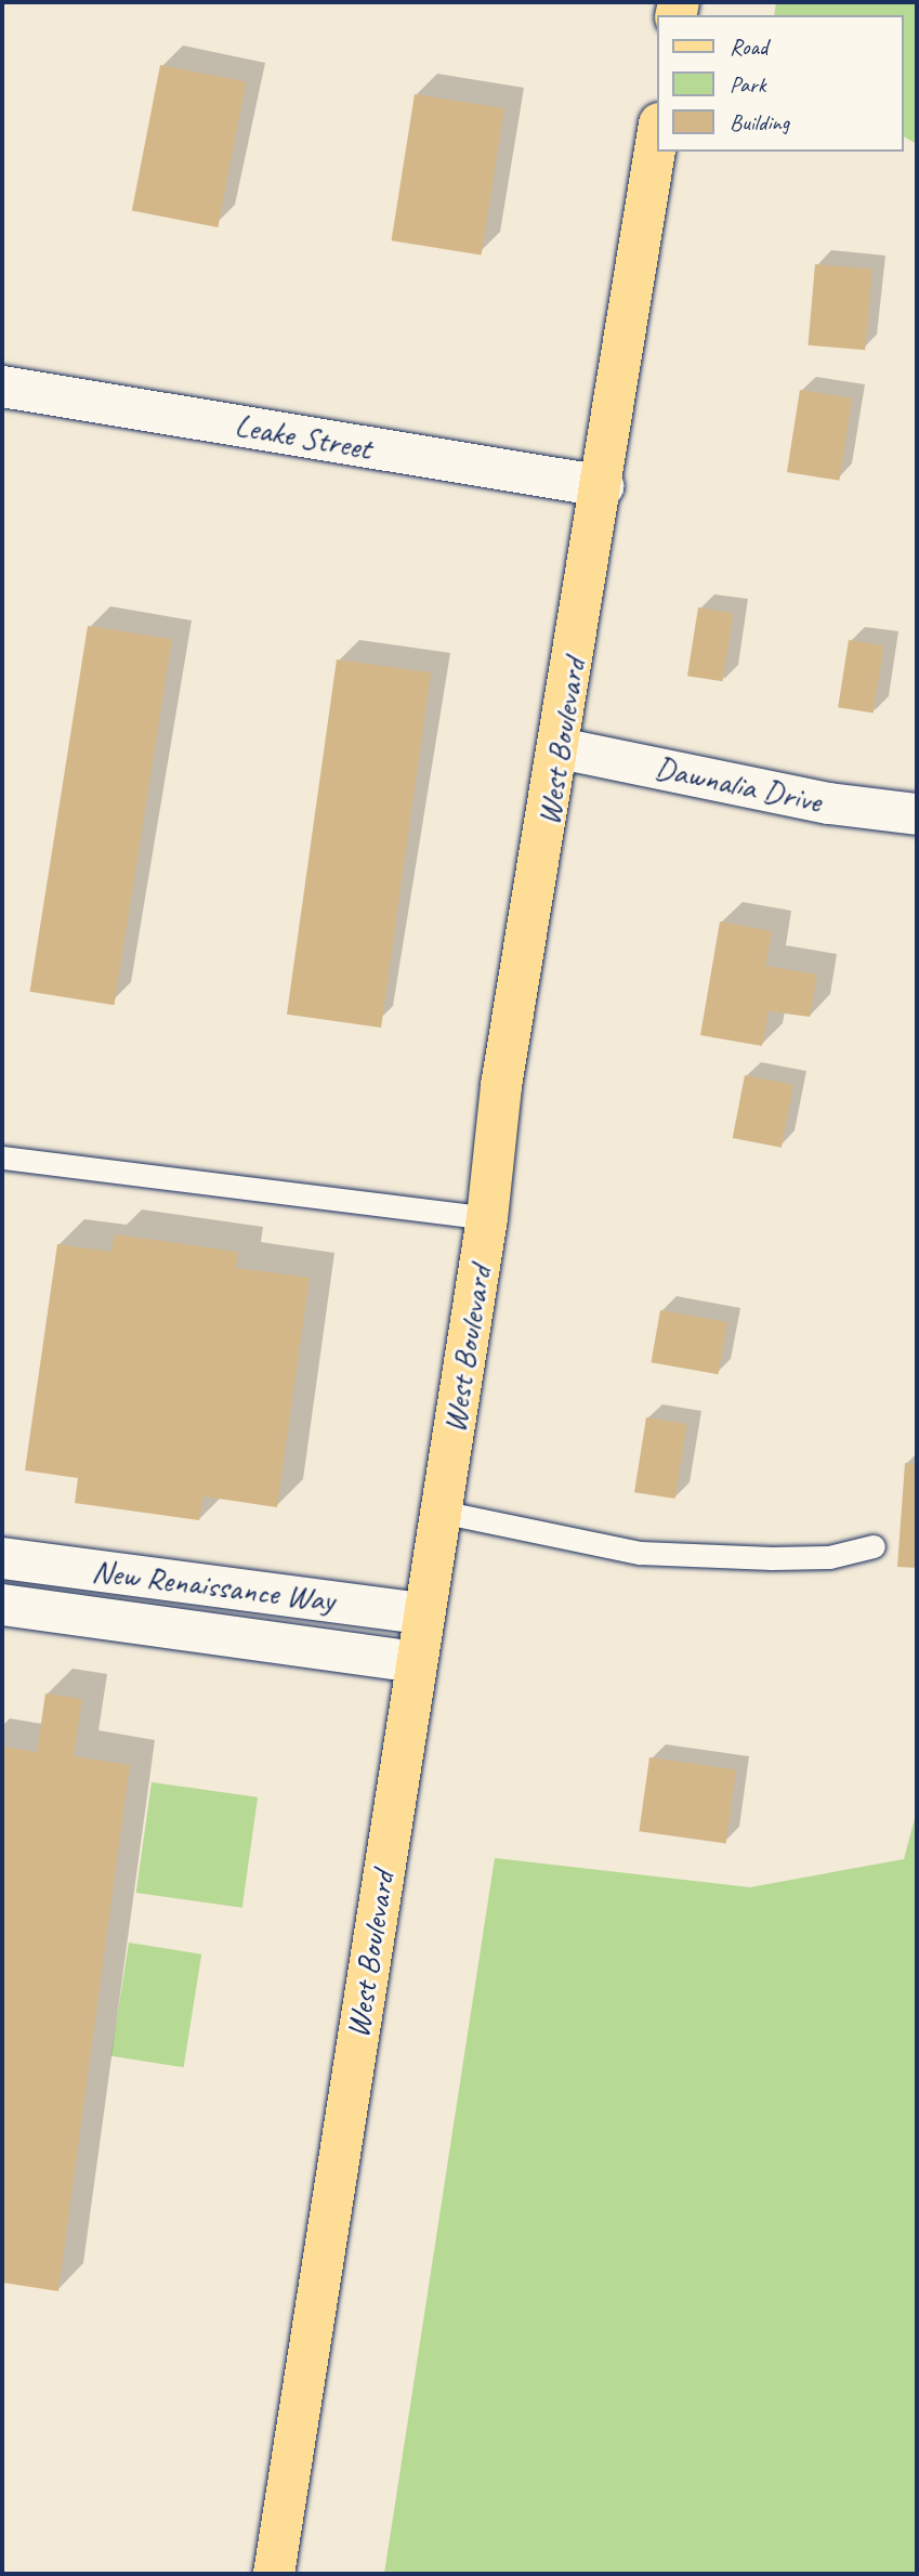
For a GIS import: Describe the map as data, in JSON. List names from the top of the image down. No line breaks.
{"streets":{"main road":["West Boulevard"],"street":["Leake Street","Dawnalia Drive","New Renaissance Way"]},"crossings":[["Leake Street","West Boulevard"],["West Boulevard","Dawnalia Drive"],["West Boulevard","New Renaissance Way"]],"legend":["Road","Park","Building"]}
